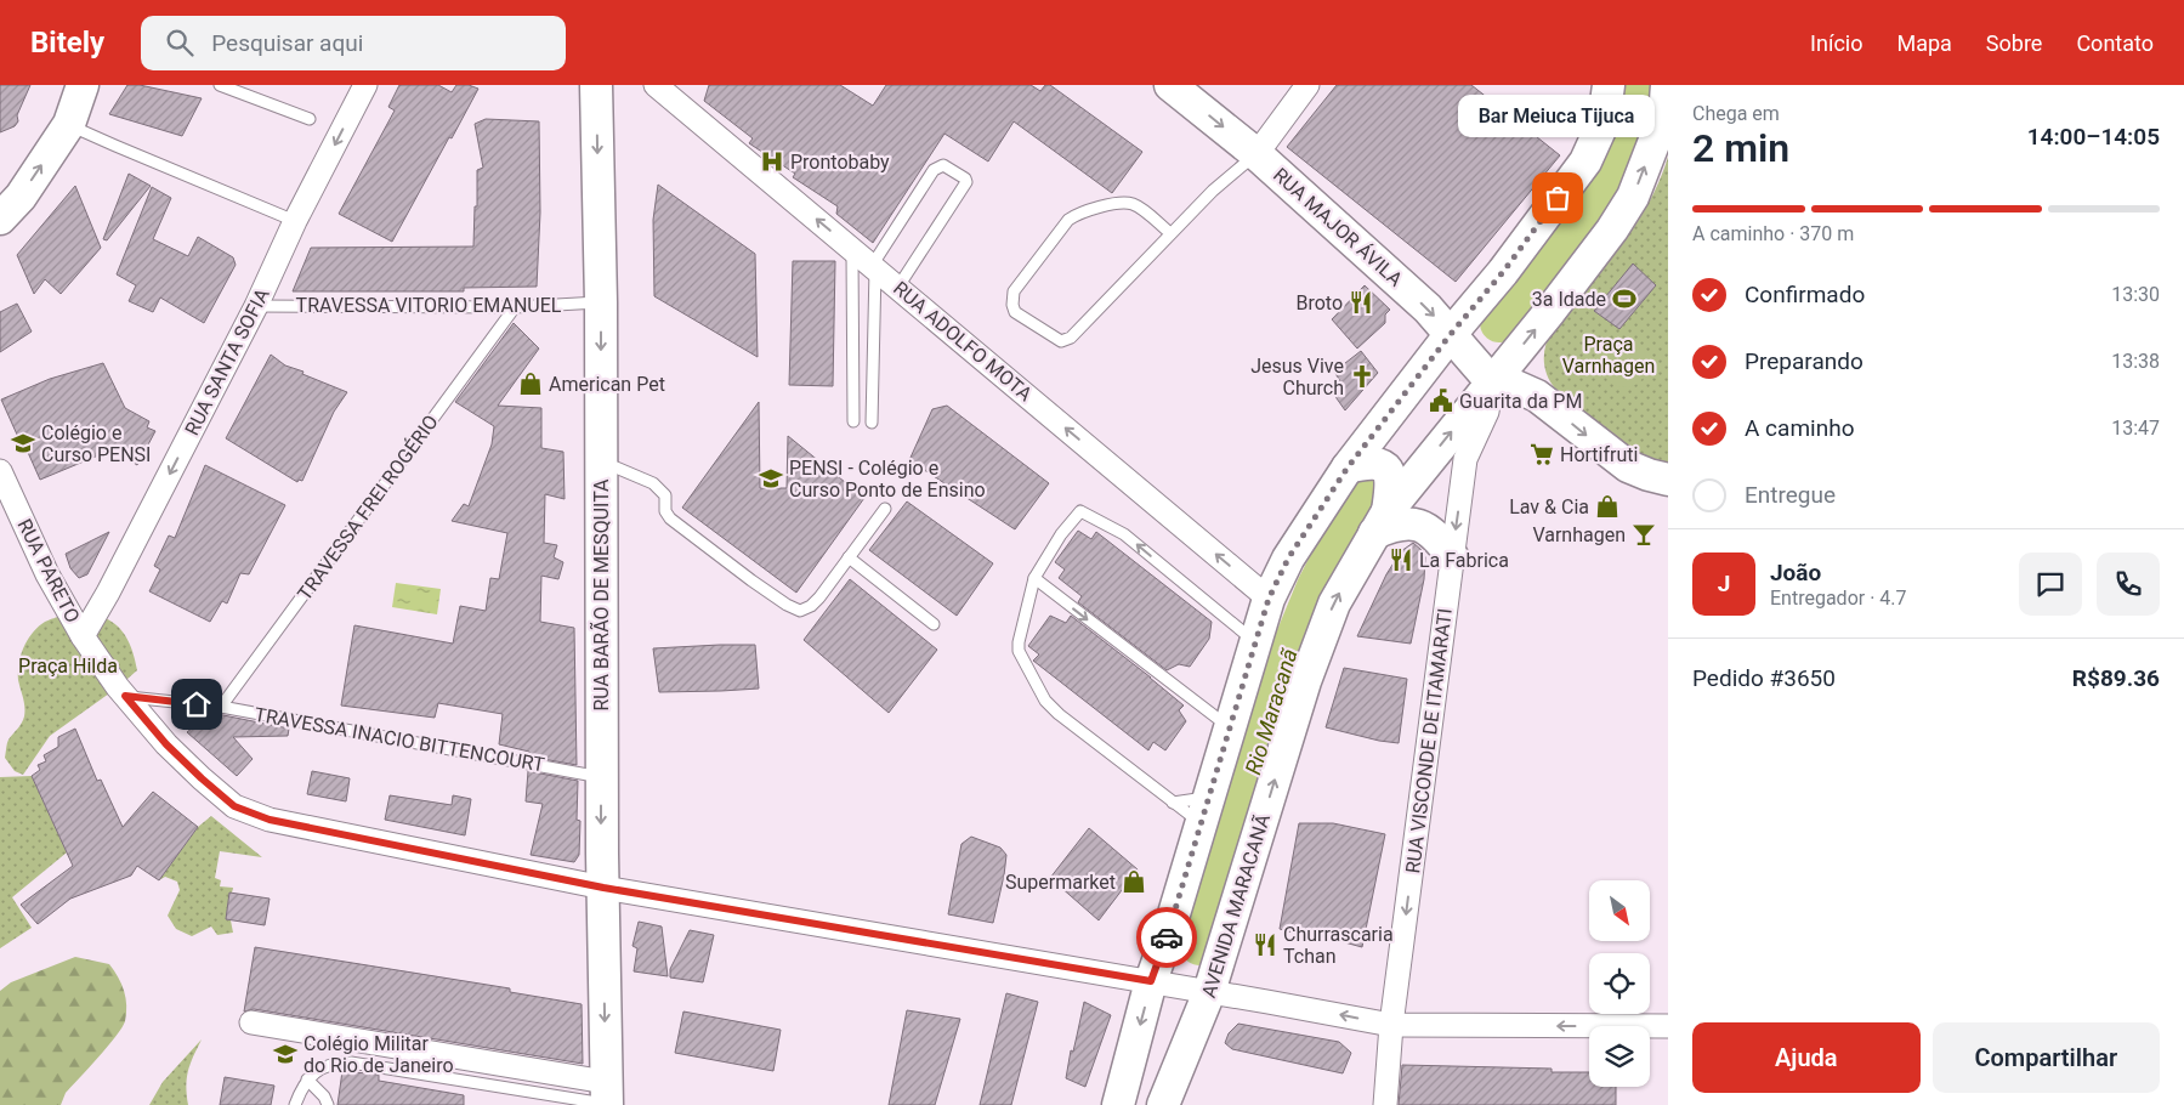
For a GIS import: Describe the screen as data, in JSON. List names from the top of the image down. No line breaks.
{"streets":{"main road":["RUA MAJOR ÁVILA","RUA BARÃO DE MESQUITA","AVENIDA MARACANÃ"],"street":["RUA ADOLFO MOTA","RUA SANTA SOFIA","RUA PARETO","RUA VISCONDE DE ITAMARATI"],"lane":["TRAVESSA VITORIO EMANUEL","TRAVESSA FREI ROGÉRIO","TRAVESSA INACIO BITTENCOURT"]},"crossings":[["RUA MAJOR ÁVILA","RUA VISCONDE DE ITAMARATI"],["RUA MAJOR ÁVILA","AVENIDA MARACANÃ"],["TRAVESSA VITORIO EMANUEL","RUA SANTA SOFIA"],["TRAVESSA VITORIO EMANUEL","TRAVESSA FREI ROGÉRIO"],["TRAVESSA VITORIO EMANUEL","RUA BARÃO DE MESQUITA"],["RUA SANTA SOFIA","RUA PARETO"],["TRAVESSA FREI ROGÉRIO","TRAVESSA INACIO BITTENCOURT"],["RUA PARETO","RUA BARÃO DE MESQUITA"],["RUA PARETO","TRAVESSA INACIO BITTENCOURT"],["RUA PARETO","RUA VISCONDE DE ITAMARATI"],["RUA PARETO","AVENIDA MARACANÃ"],["RUA BARÃO DE MESQUITA","TRAVESSA INACIO BITTENCOURT"],["RUA VISCONDE DE ITAMARATI","AVENIDA MARACANÃ"]],"one_way":["RUA MAJOR ÁVILA","RUA ADOLFO MOTA","RUA SANTA SOFIA","RUA BARÃO DE MESQUITA","RUA VISCONDE DE ITAMARATI"],"water":["Rio Maracanã"],"parks":["Praça Varnhagen","Praça Hilda"],"places":{"hospital":["Prontobaby"],"other":["Bar Meiuca Tijuca"],"sports":["3a Idade"],"restaurant":["Broto","La Fabrica","Churrascaria Tchan"],"church":["Jesus Vive Church"],"shop":["American Pet","Lav & Cia","Supermarket"],"public building":["Guarita da PM"],"school or university":["Colégio e Curso PENSI","PENSI - Colégio e Curso Ponto de Ensino","Colégio Militar do Rio de Janeiro"],"supermarket":["Hortifruti"],"bar":["Varnhagen"]},"north":"bottom right","page":{"header":"Bitely","search":"Pesquisar aqui","nav":["Início","Mapa","Sobre","Contato"],"heading":["2 min","Chega em","14:00–14:05"],"panel":["João","Entregador · 4.7","Pedido #3650","R$89.36"],"bubble":"Bar Meiuca Tijuca","bar":"A caminho · 370 m","list":[["Confirmado","13:30"],["Preparando","13:38"],["A caminho","13:47"],"Entregue"],"round":"J","buttons":["Ajuda","Compartilhar"]}}
